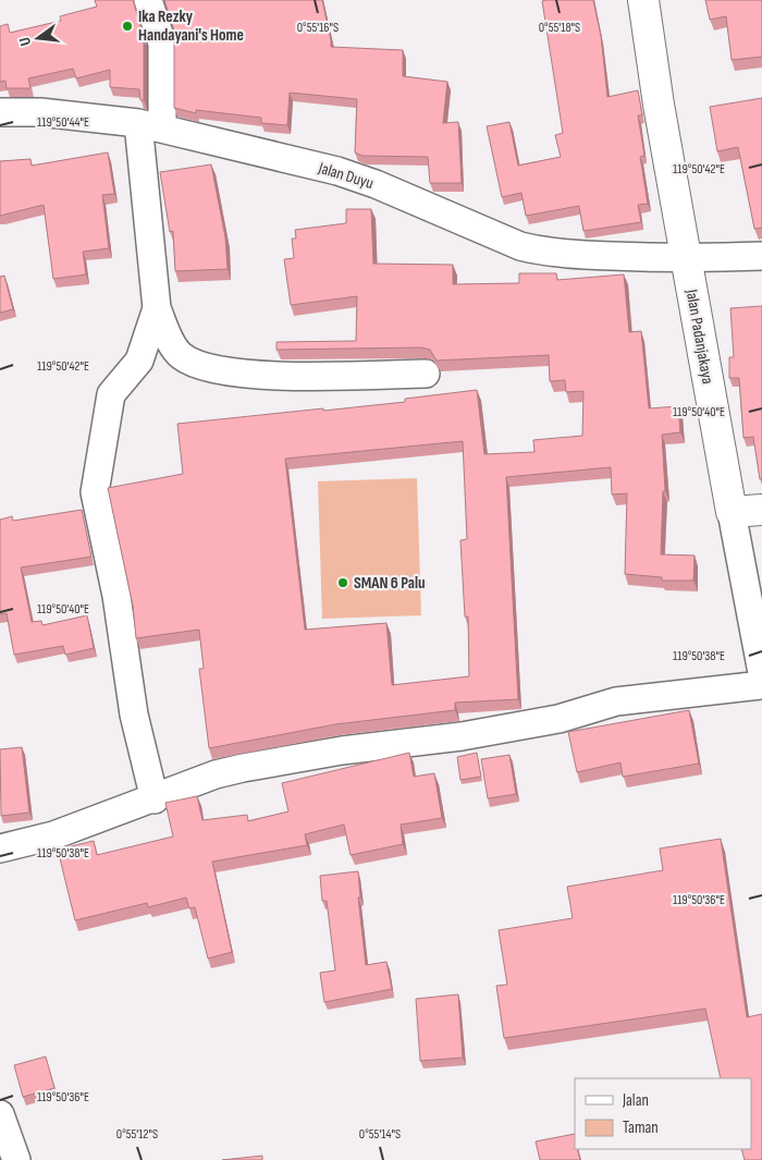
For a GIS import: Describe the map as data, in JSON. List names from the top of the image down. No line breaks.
{"streets":{"street":["Jalan Duyu","Jalan Padanjakaya"]},"crossings":[["Jalan Duyu","Jalan Padanjakaya"]],"places":["Ika Rezky Handayani's Home","SMAN 6 Palu"],"legend":["Jalan","Taman"],"north":"left","coordinates":["0°55'16\"S","0°55'18\"S","119°50'44\"E","119°50'42\"E","119°50'40\"E","119°50'38\"E","119°50'36\"E","0°55'12\"S","0°55'14\"S"]}
